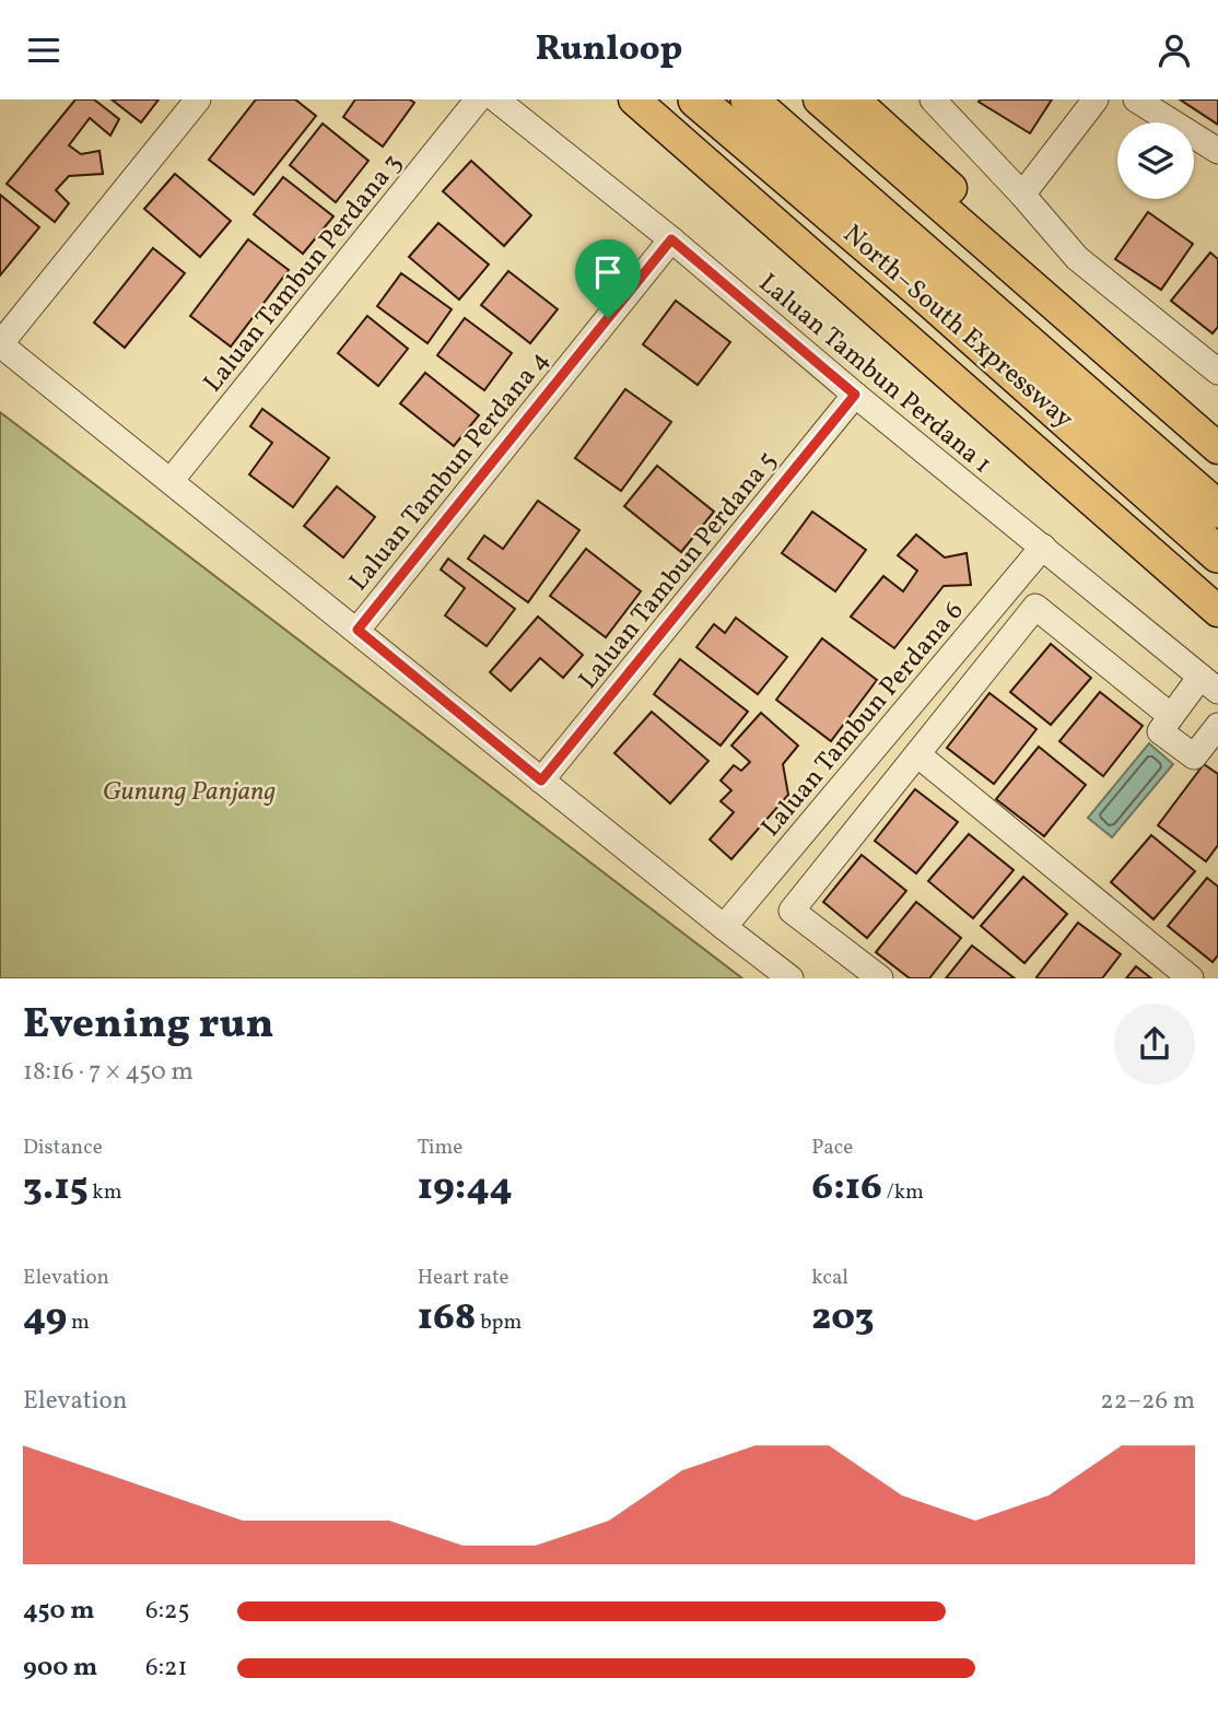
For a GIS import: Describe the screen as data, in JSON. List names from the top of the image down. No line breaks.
{"streets":{"highway":["North–South Expressway"],"street":["Laluan Tambun Perdana 3","Laluan Tambun Perdana 1","Laluan Tambun Perdana 4","Laluan Tambun Perdana 5","Laluan Tambun Perdana 6"]},"crossings":[["Laluan Tambun Perdana 1","Laluan Tambun Perdana 4"],["Laluan Tambun Perdana 1","Laluan Tambun Perdana 5"],["Laluan Tambun Perdana 1","Laluan Tambun Perdana 6"]],"parks":["Gunung Panjang"],"page":{"header":"Runloop","heading":["Evening run","18:16 · 7 × 450 m"],"stats":[["Distance","3.15 km"],["Time","19:44"],["Pace","6:16 /km"],["Elevation","49 m"],["Heart rate","168 bpm"],["kcal","203"]],"chart":["Elevation","22–26 m"],"list":[{"name":"450 m","note":"6:25"},{"name":"900 m","note":"6:21"}]}}
